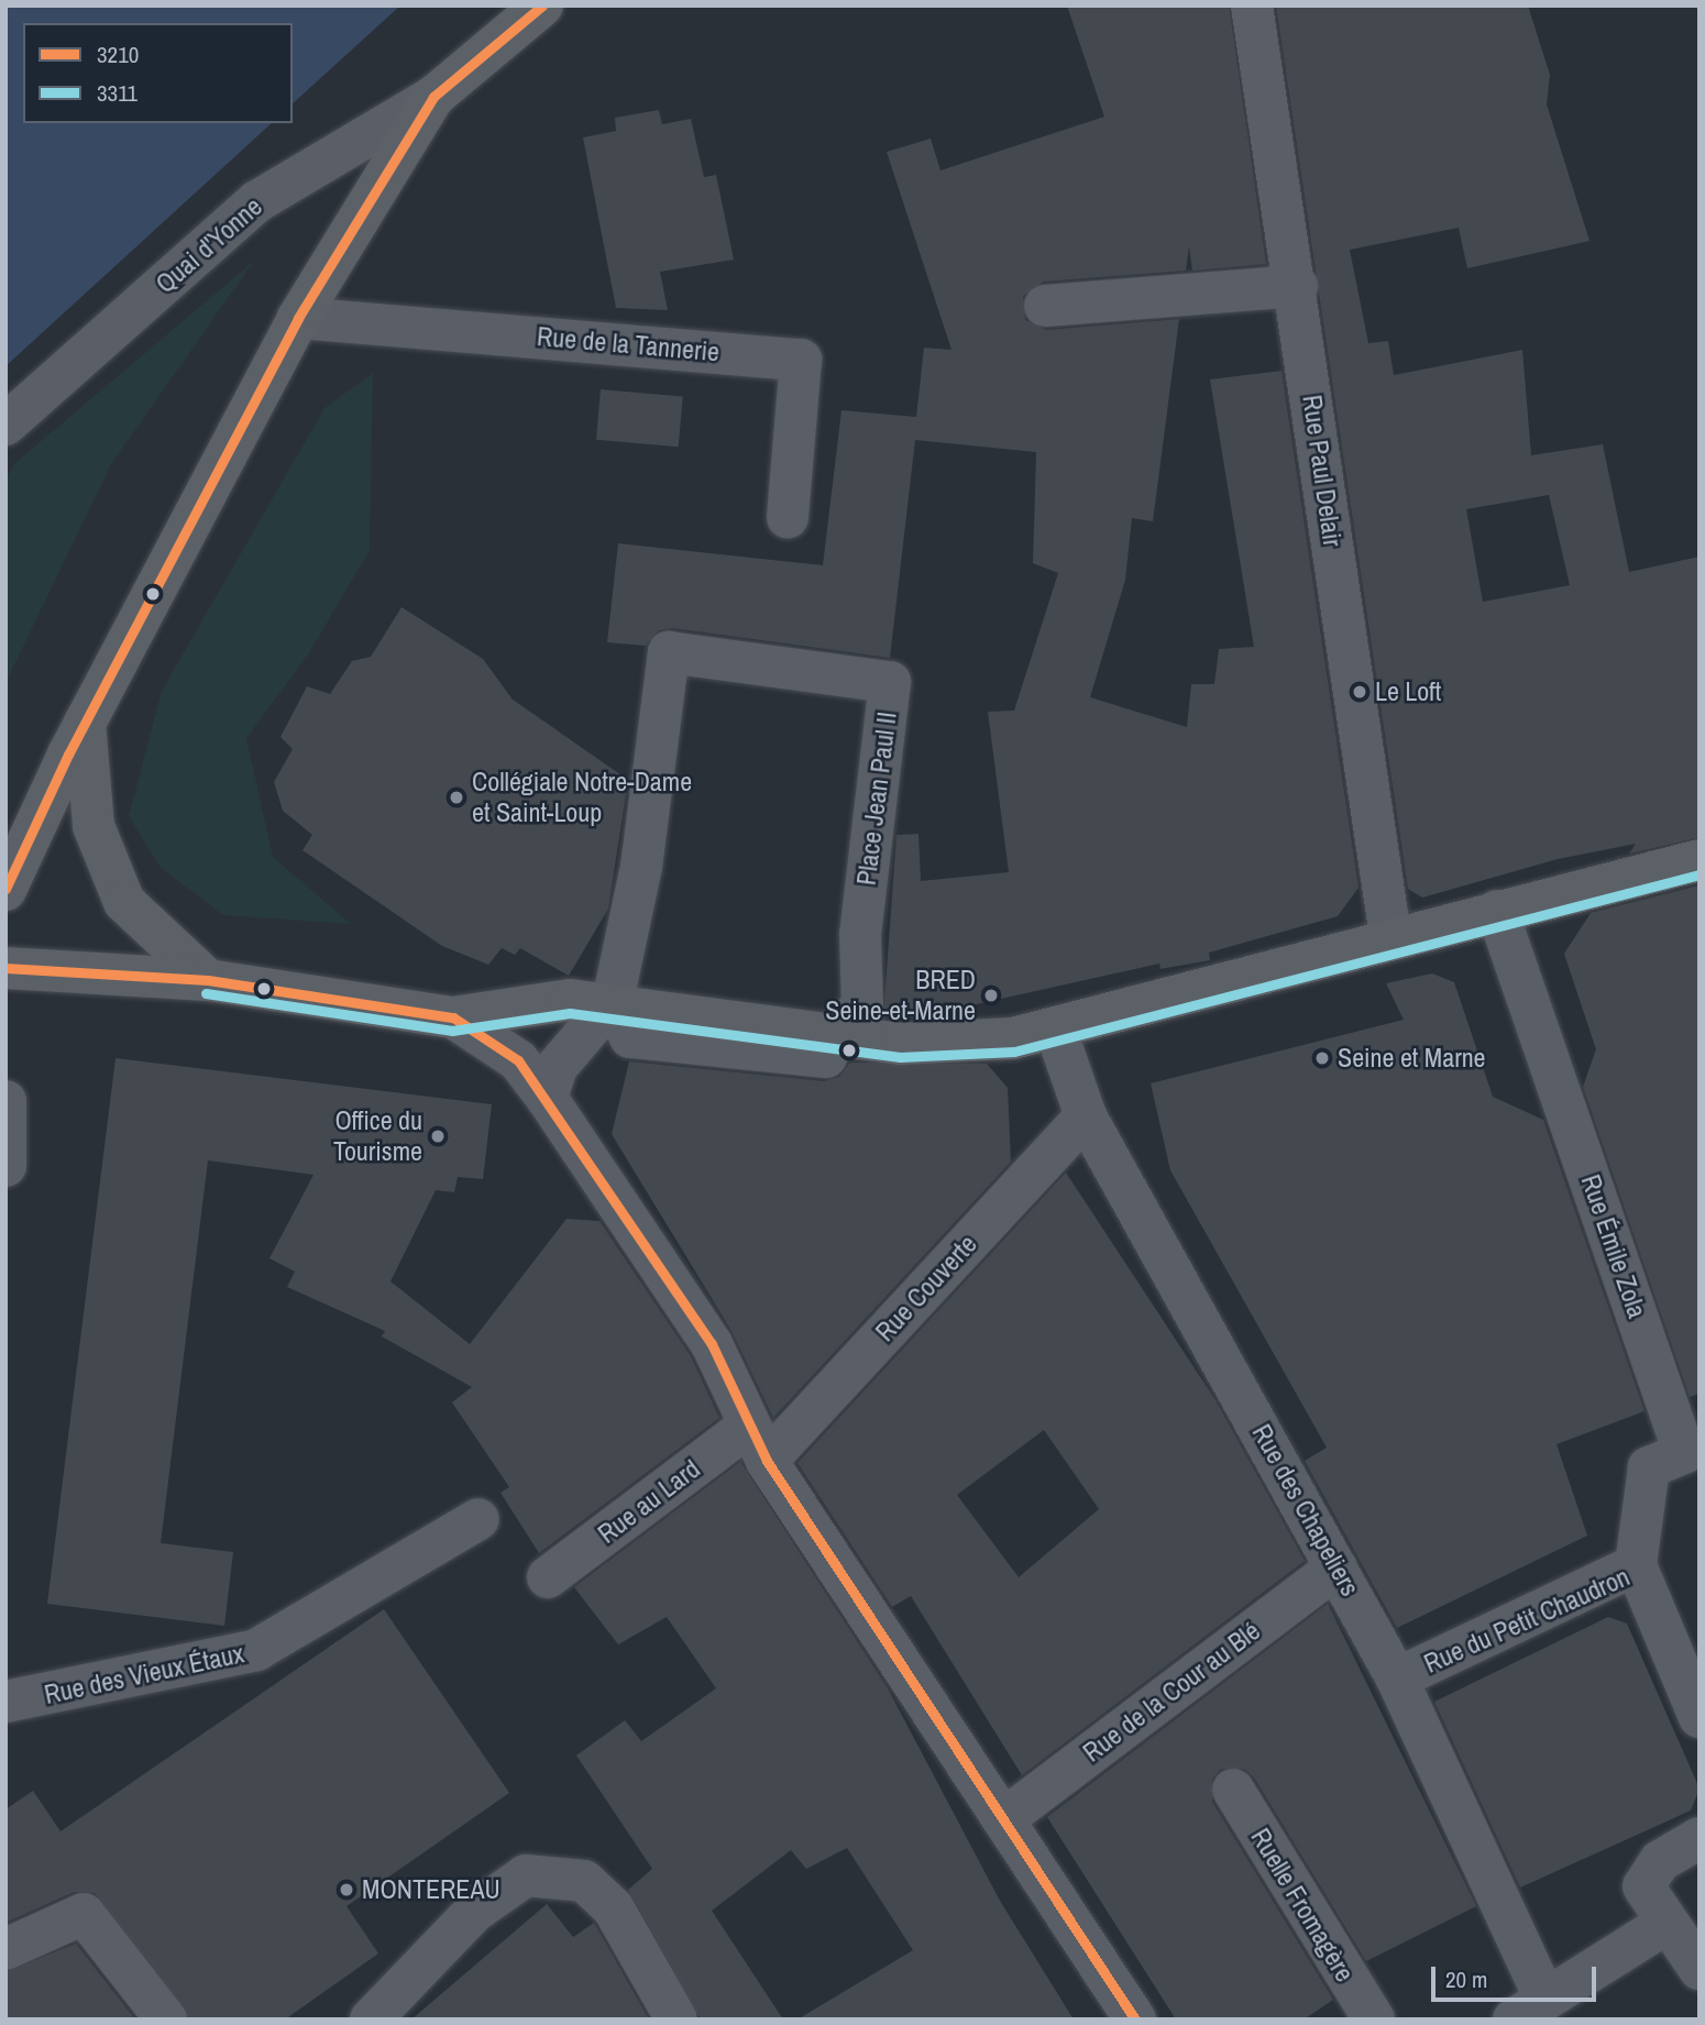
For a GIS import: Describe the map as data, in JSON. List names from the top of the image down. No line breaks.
{"streets":{"street":["Quai d'Yonne","Rue de la Tannerie","Rue Paul Delair","Place Jean Paul II","Rue Émile Zola","Rue Couverte","Rue au Lard","Rue des Chapeliers","Rue du Petit Chaudron","Rue des Vieux Étaux","Rue de la Cour au Blé","Ruelle Fromagère"]},"crossings":[["Rue Émile Zola","Rue du Petit Chaudron"],["Rue Couverte","Rue au Lard"],["Rue Couverte","Rue des Chapeliers"],["Rue des Chapeliers","Rue du Petit Chaudron"],["Rue des Chapeliers","Rue de la Cour au Blé"]],"places":["Le Loft","Collégiale Notre-Dame et Saint-Loup","BRED Seine-et-Marne","Seine et Marne","Office du Tourisme","MONTEREAU"],"lines":["transit line 3210","transit line 3311"],"legend":["3210","3311"],"scale_bar":"20 m"}
